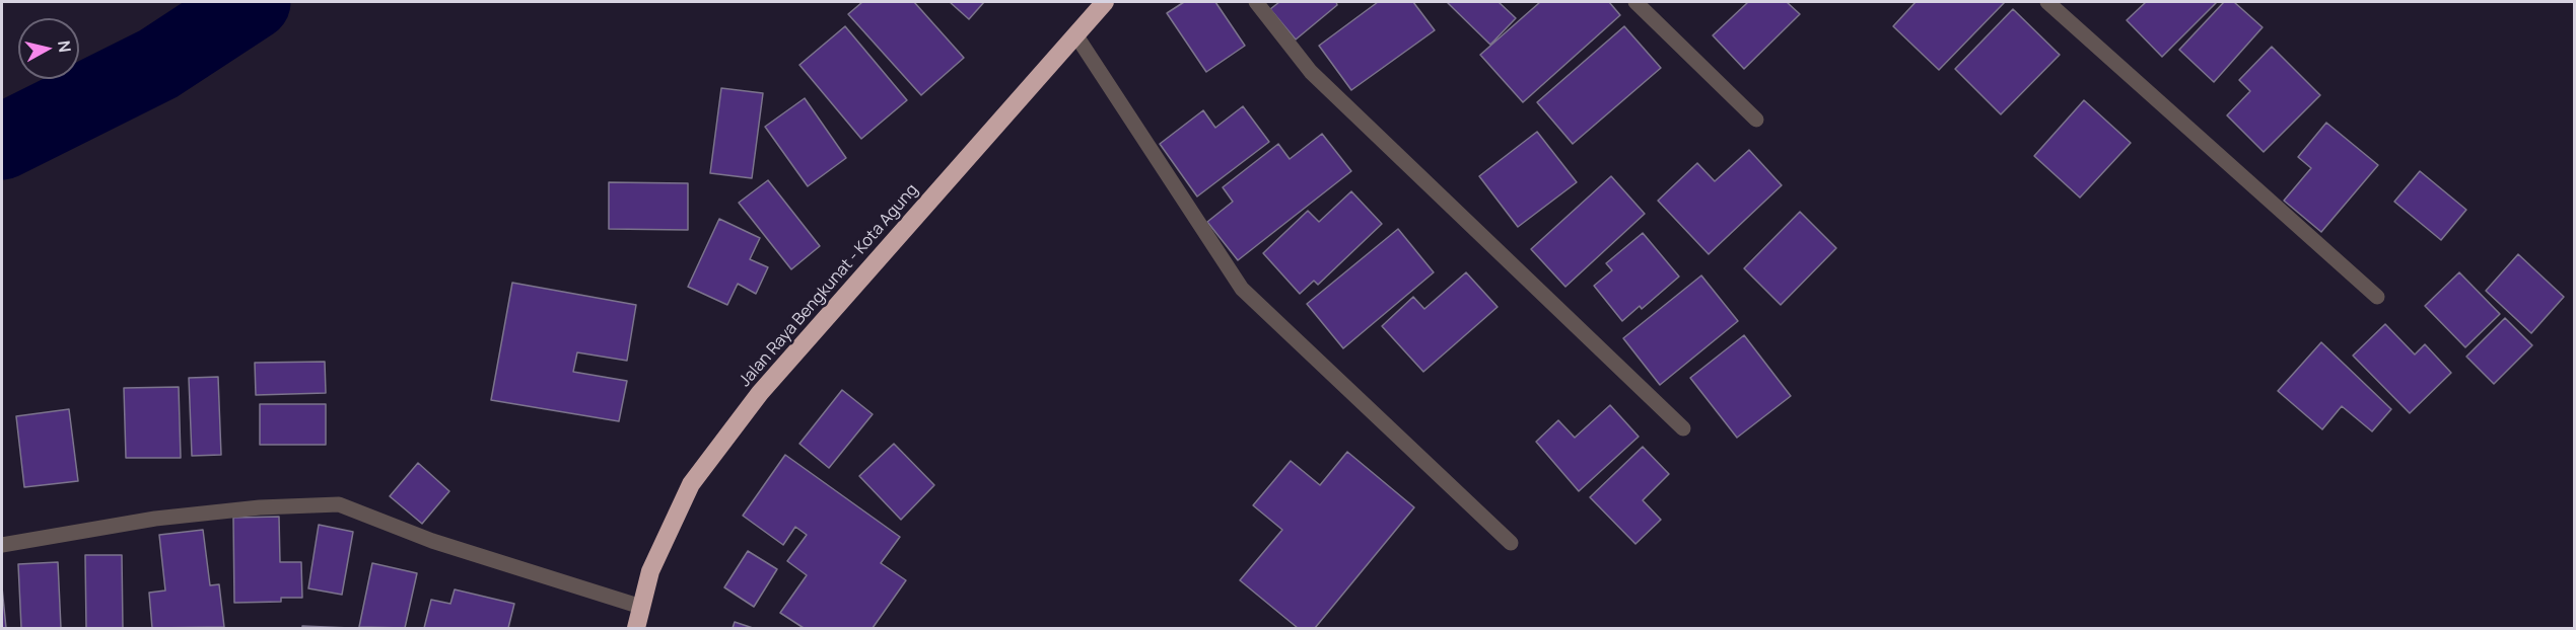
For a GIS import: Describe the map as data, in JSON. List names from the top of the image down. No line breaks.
{"streets":{"highway":["Jalan Raya Bengkunat - Kota Agung"]},"north":"right"}
